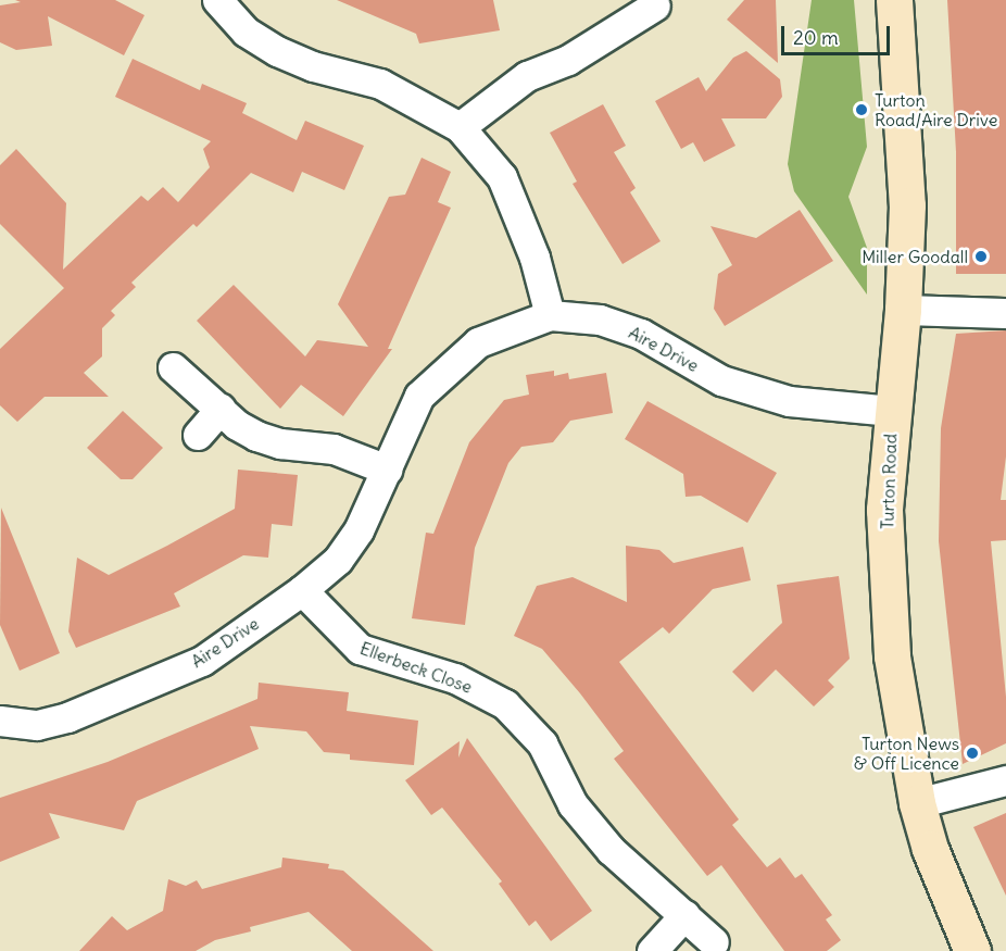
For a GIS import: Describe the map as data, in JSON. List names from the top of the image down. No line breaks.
{"streets":{"main road":["Turton Road"],"street":["Aire Drive","Ellerbeck Close"]},"crossings":[["Aire Drive","Turton Road"],["Aire Drive","Ellerbeck Close"]],"places":["Turton Road/Aire Drive","Miller Goodall","Turton News & Off Licence"],"scale_bar":"20 m"}
